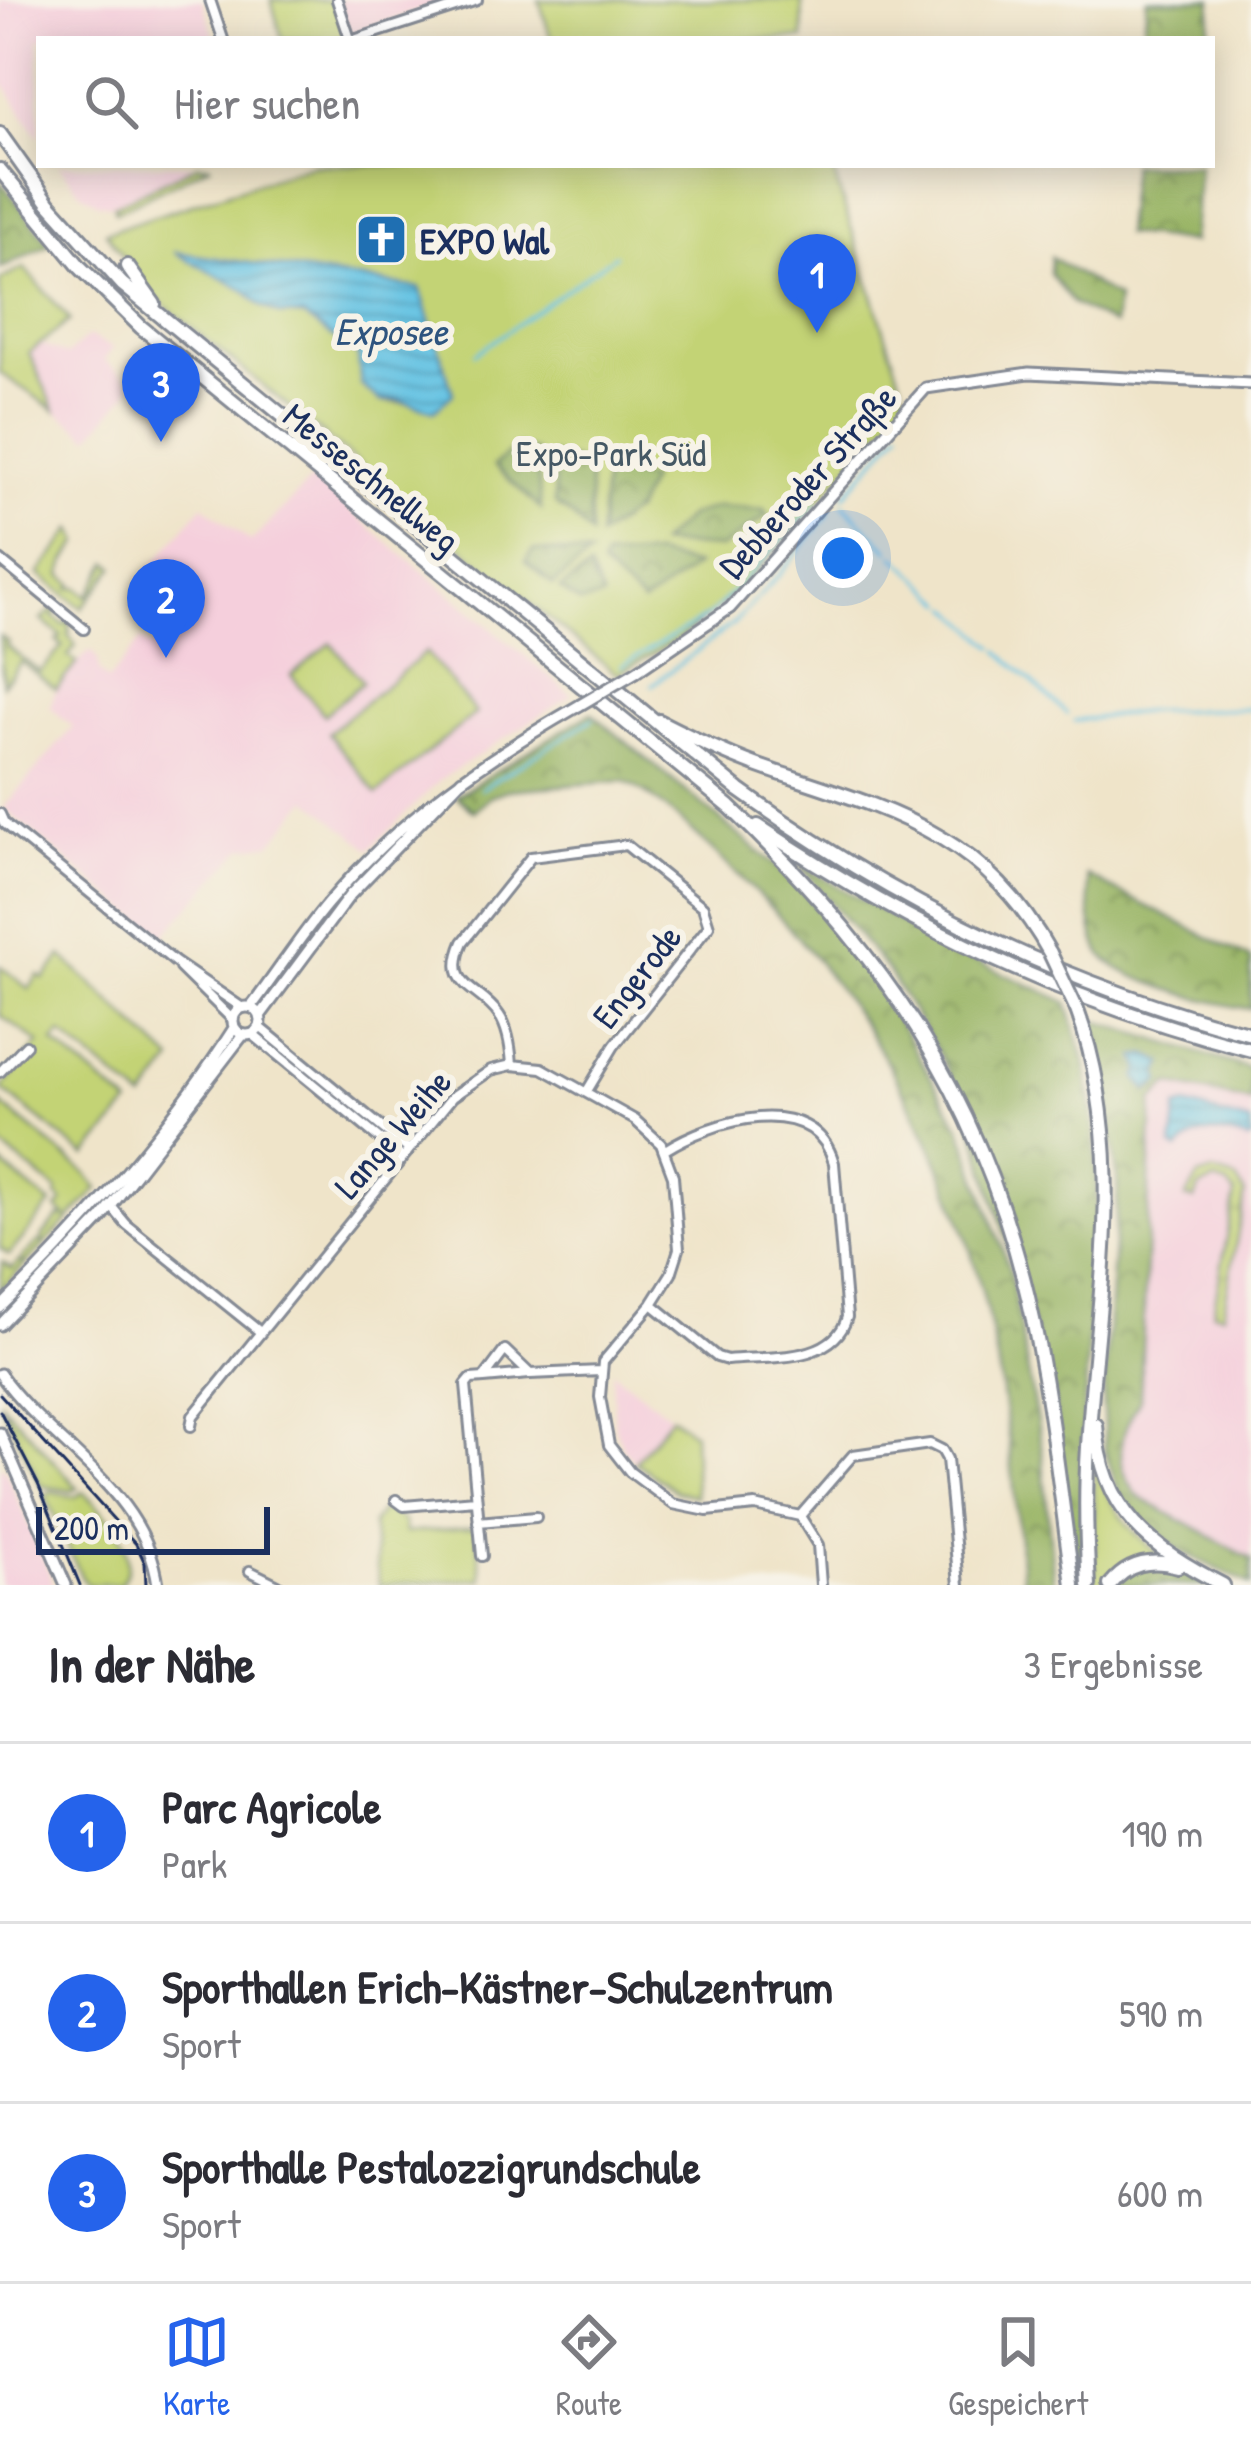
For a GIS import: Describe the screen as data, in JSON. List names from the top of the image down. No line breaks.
{"streets":{"highway":["Messeschnellweg"],"street":["Debberoder Straße","Engerode","Lange Weihe"]},"crossings":[["Engerode","Lange Weihe"]],"water":["Exposee"],"parks":["Expo-Park Süd"],"places":{"church":["EXPO Wal"]},"scale_bar":"200 m","page":{"search":"Hier suchen","pins":["1","3","2"],"scale":"200 m","heading":["In der Nähe","3 Ergebnisse"],"list":[{"mark":"1","name":"Parc Agricole","note":"Park","value":"190 m"},{"mark":"2","name":"Sporthallen Erich-Kästner-Schulzentrum","note":"Sport","value":"590 m"},{"mark":"3","name":"Sporthalle Pestalozzigrundschule","note":"Sport","value":"600 m"}],"nav":["Karte","Route","Gespeichert"]}}
